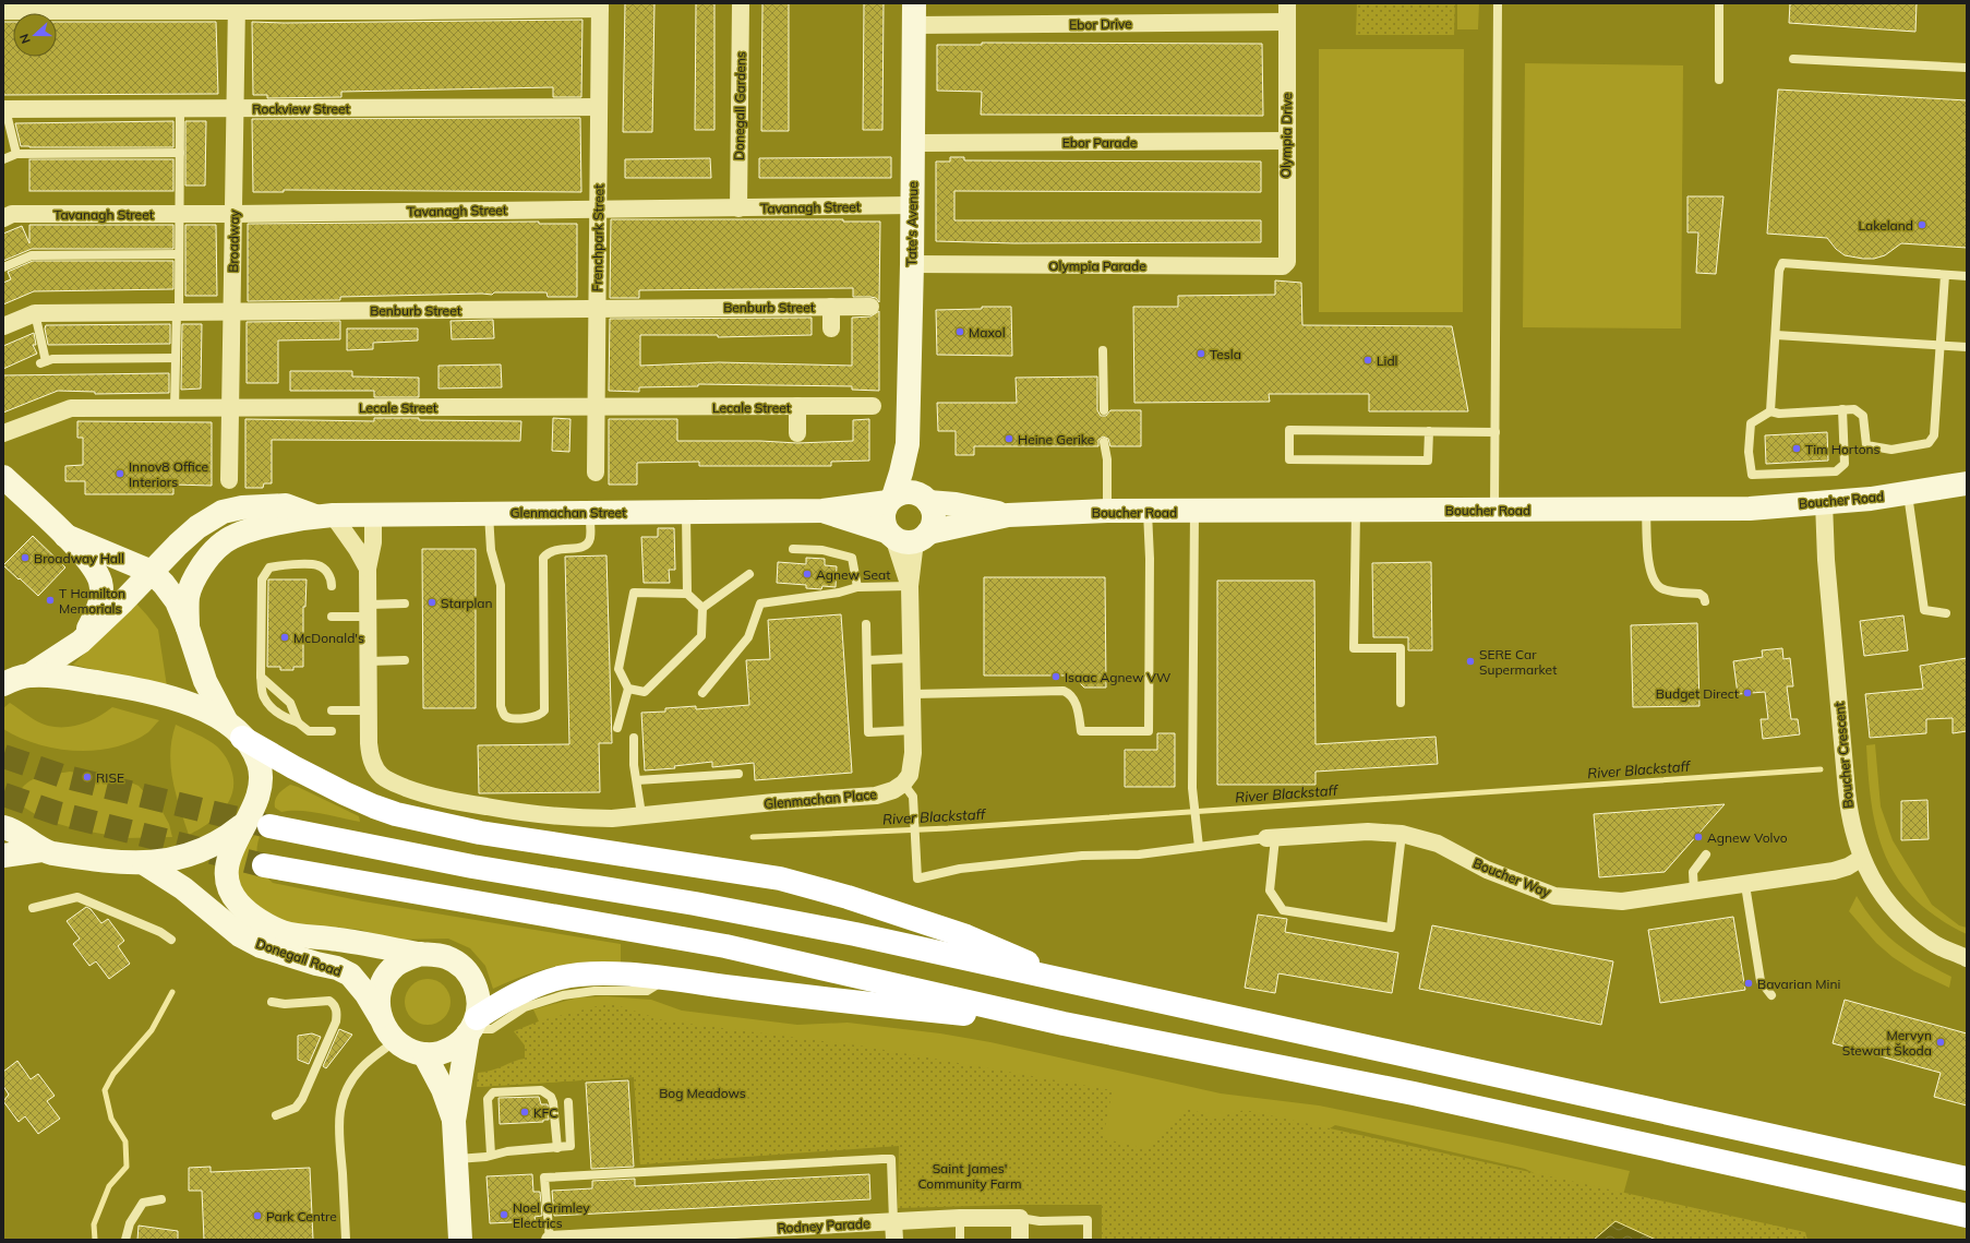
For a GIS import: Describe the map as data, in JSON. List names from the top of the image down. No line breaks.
{"streets":{"street":["Ebor Drive","Donegall Gardens","Rockview Street","Olympia Drive","Ebor Parade","Tavanagh Street","Tate's Avenue","Frenchpark Street","Broadway","Olympia Parade","Benburb Street","Lecale Street","Boucher Road","Glenmachan Street","Boucher Crescent","Glenmachan Place","Boucher Way","Donegall Road","Rodney Parade"]},"crossings":[["Ebor Drive","Olympia Drive"],["Ebor Drive","Tate's Avenue"],["Donegall Gardens","Tavanagh Street"],["Rockview Street","Frenchpark Street"],["Rockview Street","Broadway"],["Olympia Drive","Ebor Parade"],["Olympia Drive","Olympia Parade"],["Ebor Parade","Tate's Avenue"],["Tavanagh Street","Tate's Avenue"],["Tavanagh Street","Frenchpark Street"],["Tavanagh Street","Broadway"],["Tate's Avenue","Olympia Parade"],["Tate's Avenue","Boucher Road"],["Tate's Avenue","Glenmachan Street"],["Frenchpark Street","Benburb Street"],["Frenchpark Street","Lecale Street"],["Broadway","Benburb Street"],["Broadway","Lecale Street"],["Boucher Road","Glenmachan Street"],["Boucher Road","Boucher Crescent"],["Boucher Crescent","Boucher Way"]],"water":["River Blackstaff"],"parks":["Bog Meadows","Saint James' Community Farm"],"places":["Lakeland","Maxol","Tesla","Lidl","Heine Gerike","Tim Hortons","Innov8 Office Interiors","Broadway Hall","Agnew Seat","T Hamilton Memorials","Starplan","McDonald's","SERE Car Supermarket","Isaac Agnew VW","Budget Direct","RISE","Agnew Volvo","Bavarian Mini","Mervyn Stewart Škoda","KFC","Noel Grimley Electrics","Park Centre"],"north":"left"}
